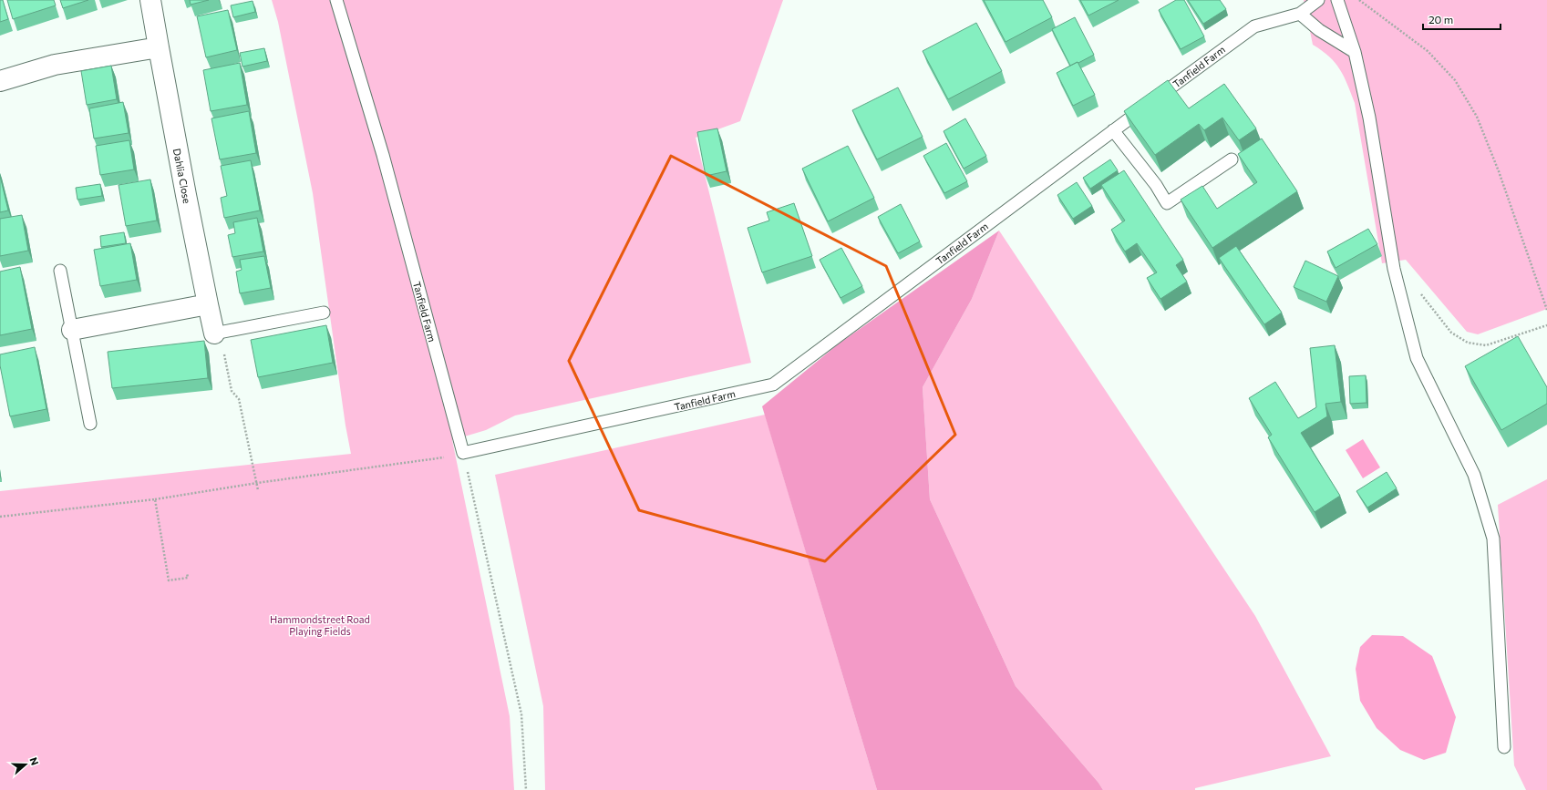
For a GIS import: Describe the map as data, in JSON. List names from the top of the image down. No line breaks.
{"streets":{"street":["Dahlia Close"],"lane":["Tanfield Farm"]},"parks":["Hammondstreet Road Playing Fields"],"scale_bar":"20 m","north":"right"}
